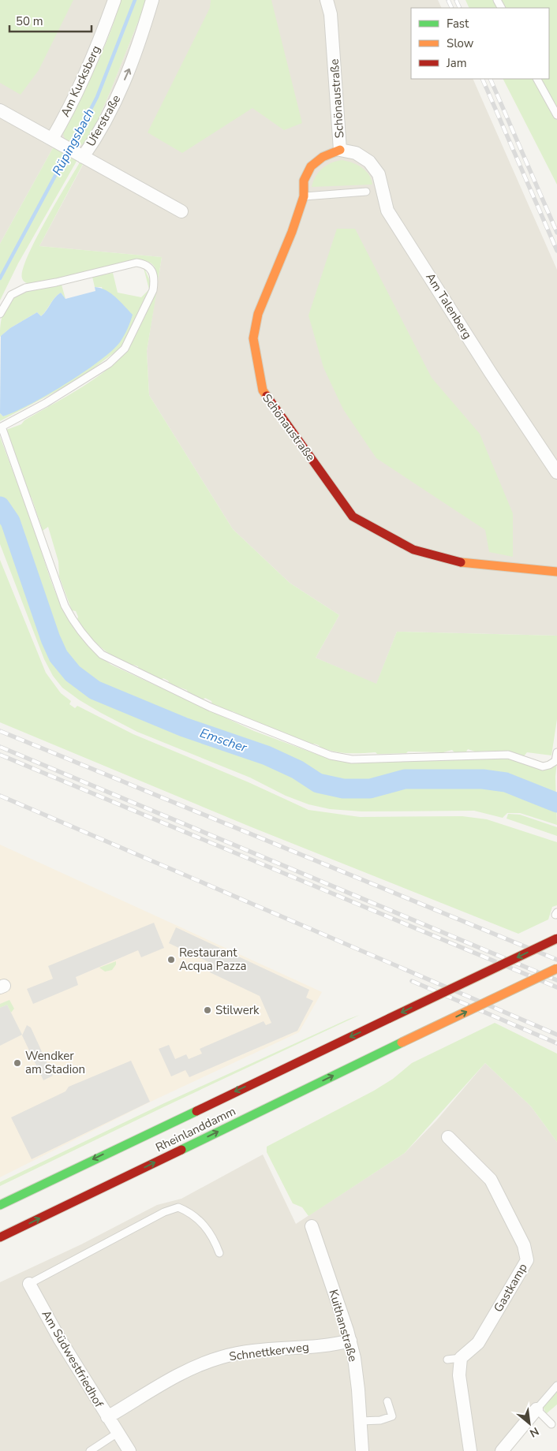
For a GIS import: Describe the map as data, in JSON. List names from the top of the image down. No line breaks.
{"streets":{"main road":["Schönaustraße","Rheinlanddamm"],"street":["Am Kucksberg","Uferstraße","Am Talenberg","Gastkamp","Kuithanstraße","Schnettkerweg","Am Südwestfriedhof"]},"crossings":[["Schönaustraße","Am Talenberg"],["Kuithanstraße","Schnettkerweg"],["Schnettkerweg","Am Südwestfriedhof"]],"one_way":["Uferstraße"],"water":["Rüpingsbach","Emscher"],"places":["Restaurant Acqua Pazza","Stilwerk","Wendker am Stadion"],"legend":["Fast","Slow","Jam"],"scale_bar":"50 m","north":"bottom right"}
